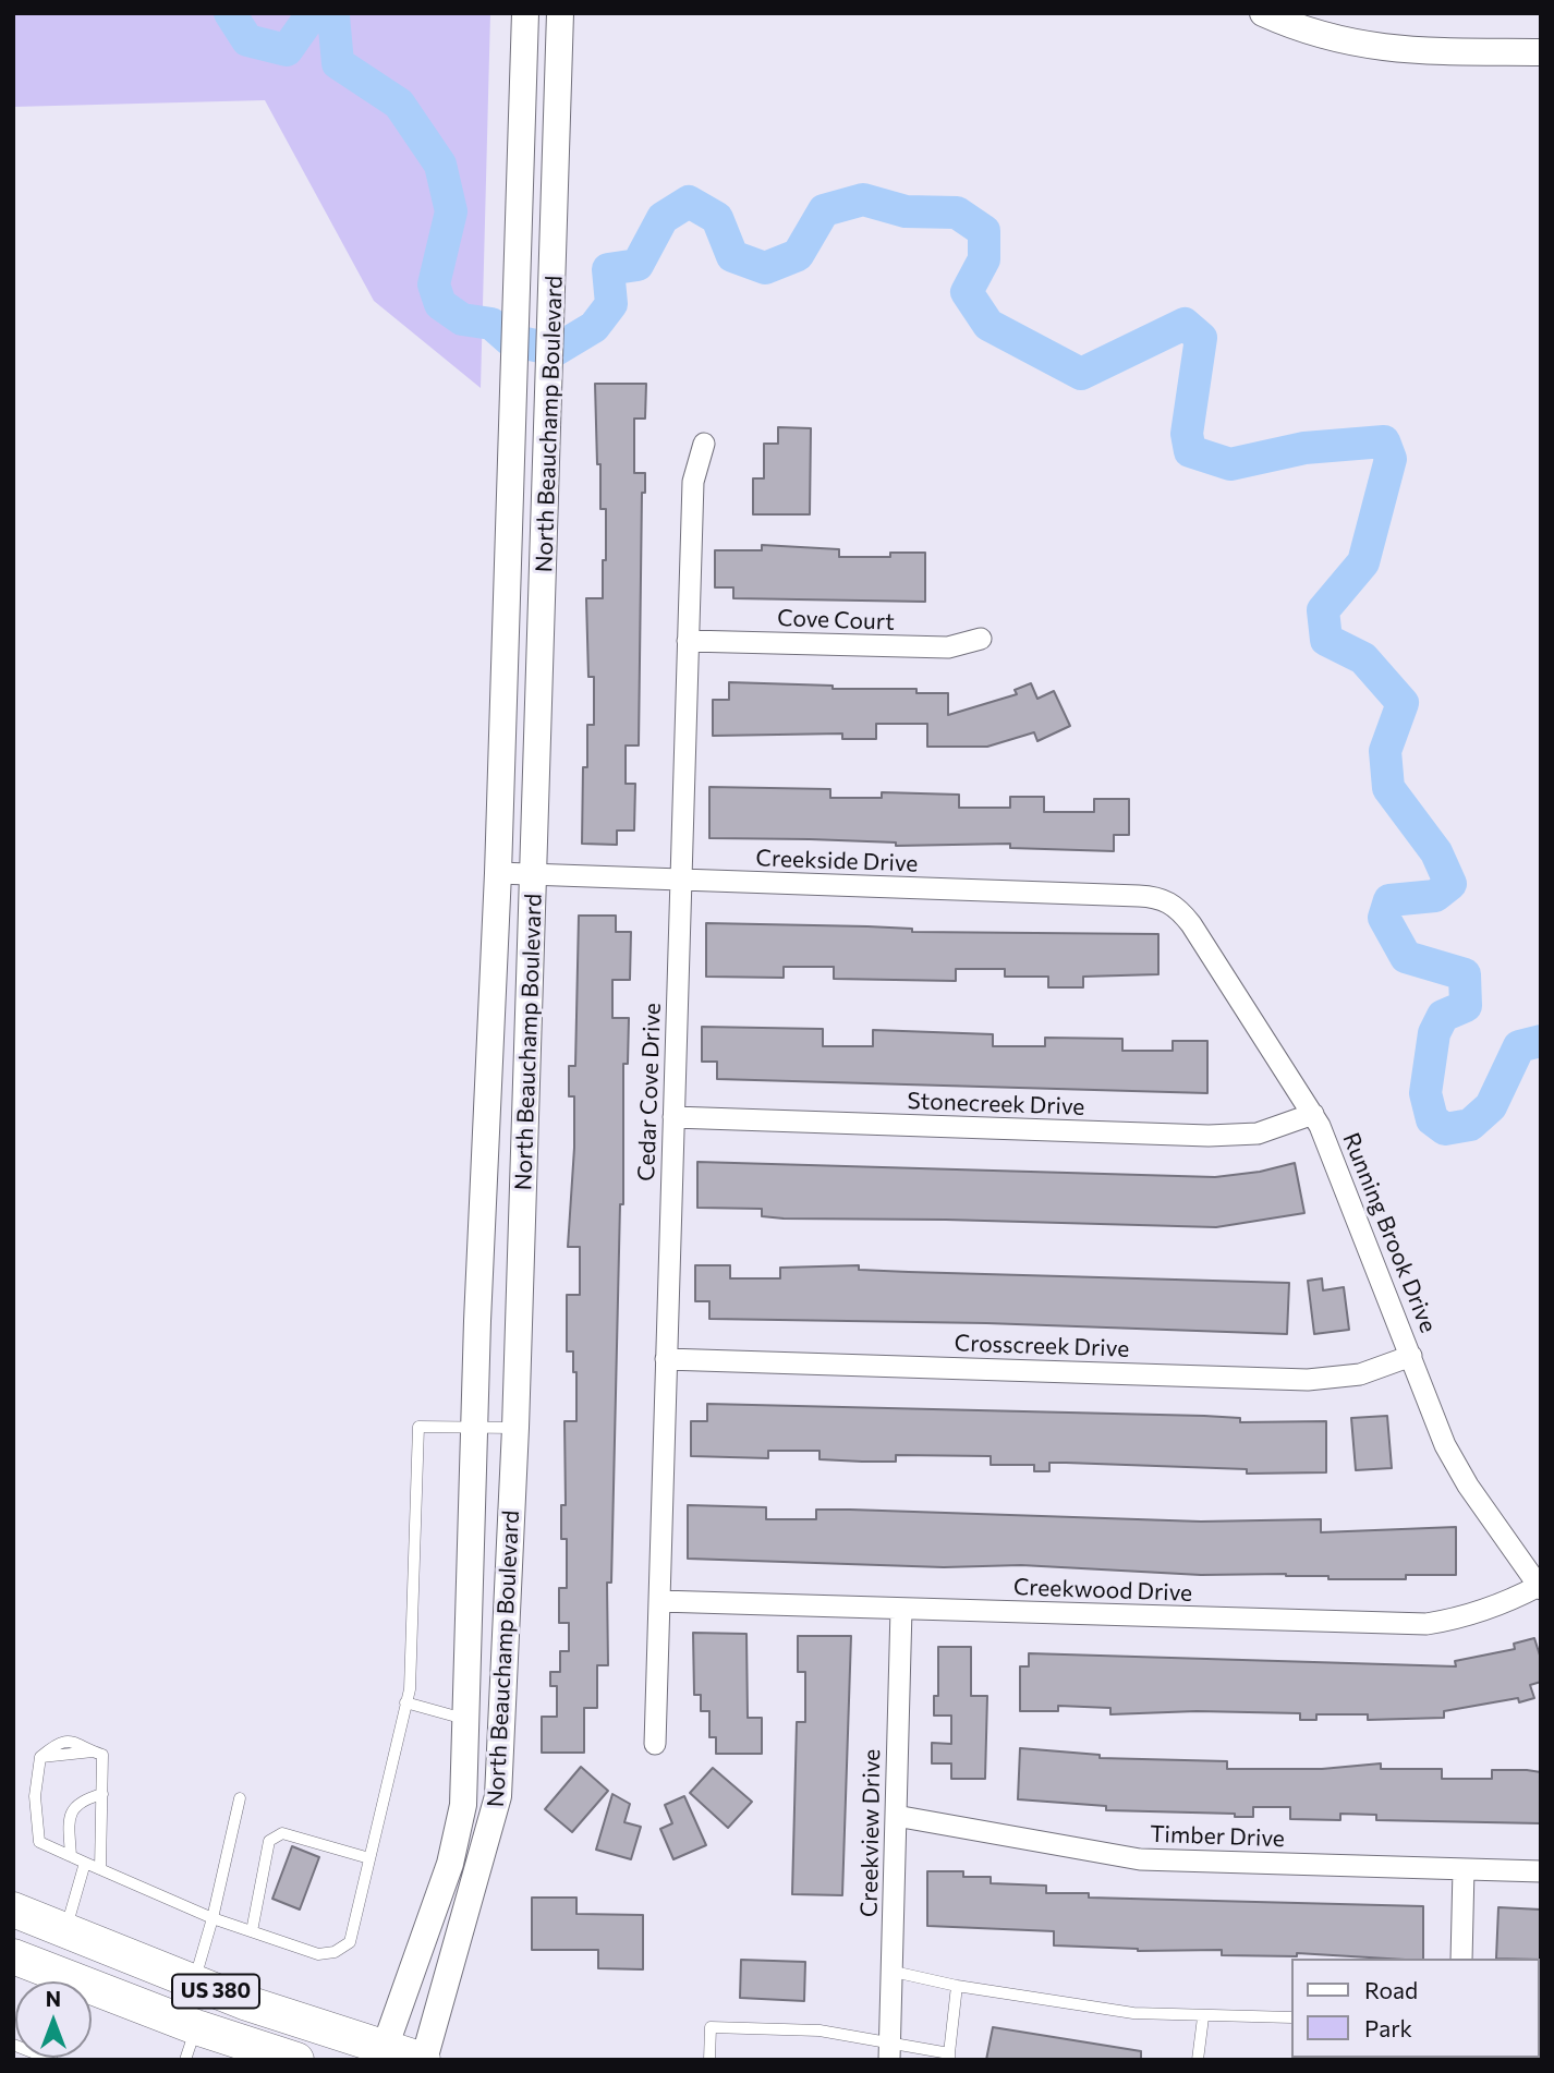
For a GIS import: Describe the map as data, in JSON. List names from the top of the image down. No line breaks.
{"streets":{"highway":["US 380"],"street":["North Beauchamp Boulevard","Cove Court","Creekside Drive","Cedar Cove Drive","Stonecreek Drive","Running Brook Drive","Crosscreek Drive","Creekwood Drive","Creekview Drive","Timber Drive"]},"crossings":[["North Beauchamp Boulevard","Creekside Drive"],["North Beauchamp Boulevard","US 380"],["Cove Court","Cedar Cove Drive"],["Creekside Drive","Cedar Cove Drive"],["Creekside Drive","Running Brook Drive"],["Cedar Cove Drive","Stonecreek Drive"],["Cedar Cove Drive","Crosscreek Drive"],["Cedar Cove Drive","Creekwood Drive"],["Stonecreek Drive","Running Brook Drive"],["Running Brook Drive","Crosscreek Drive"],["Running Brook Drive","Creekwood Drive"],["Creekwood Drive","Creekview Drive"],["Creekview Drive","Timber Drive"]],"legend":["Road","Park"],"north":"top"}
